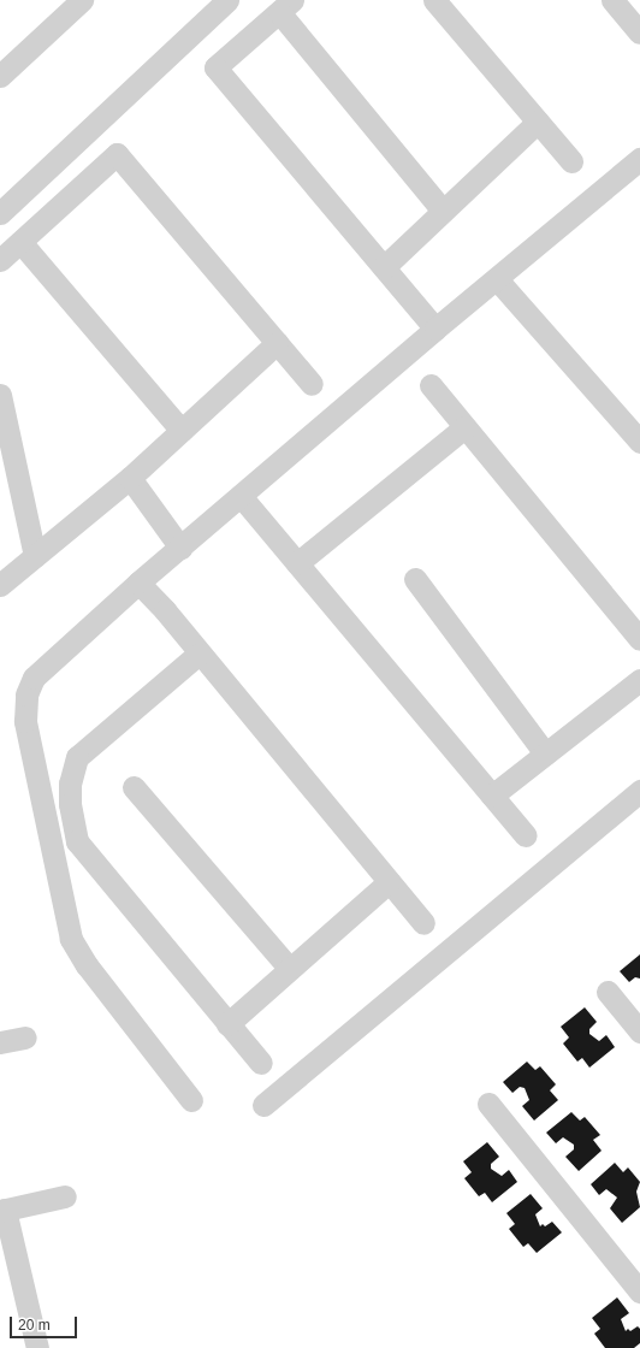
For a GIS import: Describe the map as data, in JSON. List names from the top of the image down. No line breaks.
{"scale_bar":"20 m"}
